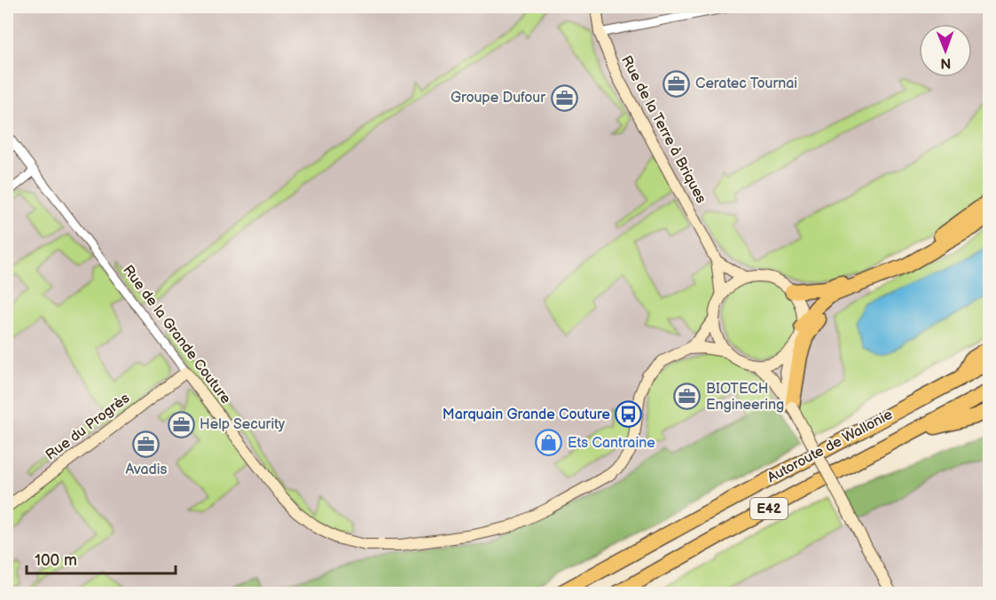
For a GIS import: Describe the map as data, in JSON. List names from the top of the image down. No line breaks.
{"streets":{"highway":["Autoroute de Wallonie","E42"],"main road":["Rue de la Terre à Briques","Rue de la Grande Couture","Rue du Progrès"]},"crossings":[["Rue de la Terre à Briques","Rue de la Grande Couture"],["Rue de la Grande Couture","Rue du Progrès"]],"places":{"office":["Ceratec Tournai","Groupe Dufour","BIOTECH Engineering","Help Security","Avadis"],"bus stop":["Marquain Grande Couture"],"shop":["Ets Cantraine"]},"scale_bar":"100 m","north":"bottom"}
